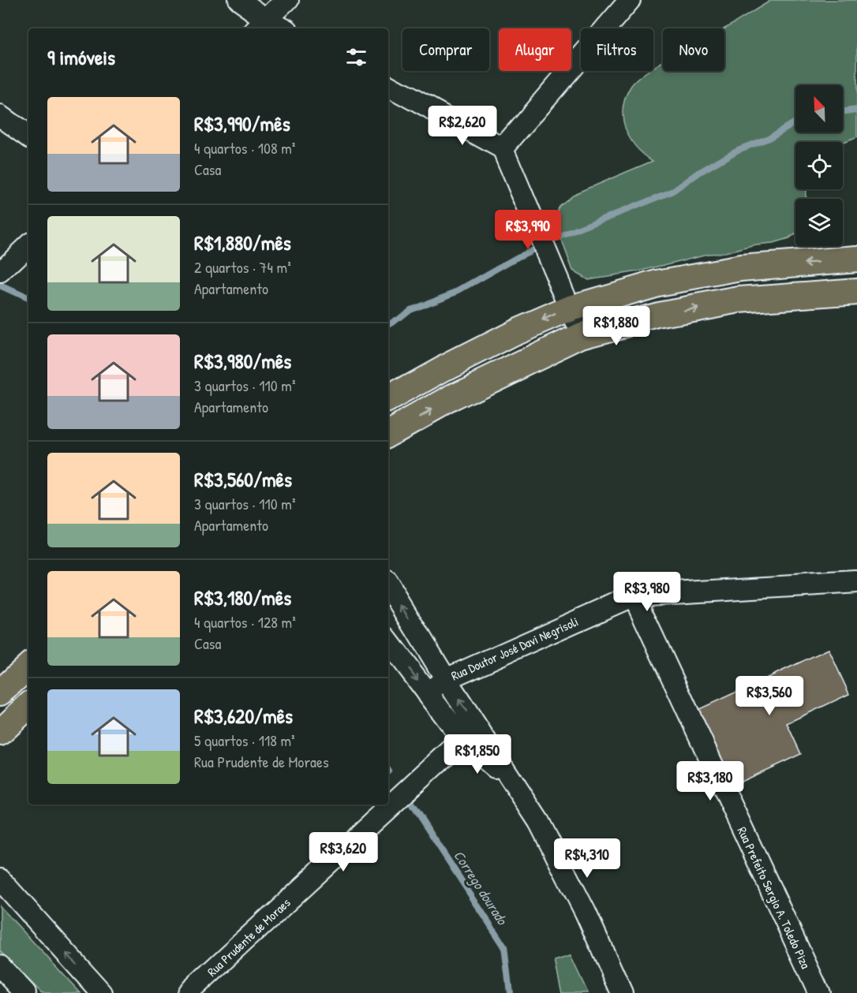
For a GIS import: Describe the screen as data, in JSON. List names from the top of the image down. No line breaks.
{"streets":{"street":["Rua Doutor José Davi Negrisoli","Rua Prefeito Sergio A. Toledo Piza","Rua Prudente de Moraes"]},"crossings":[["Rua Doutor José Davi Negrisoli","Rua Prefeito Sergio A. Toledo Piza"]],"water":["Corrego dourado"],"north":"top left","page":{"chip":["Comprar","Alugar","Filtros","Novo"],"heading":"9 imóveis","list":[{"name":"R$3,990/mês","note":"4 quartos · 108 m² · Casa"},{"name":"R$1,880/mês","note":"2 quartos · 74 m² · Apartamento"},{"name":"R$3,980/mês","note":"3 quartos · 110 m² · Apartamento"},{"name":"R$3,560/mês","note":"3 quartos · 110 m² · Apartamento"},{"name":"R$3,180/mês","note":"4 quartos · 128 m² · Casa"},{"name":"R$3,620/mês","note":"5 quartos · 118 m² · Rua Prudente de Moraes"}],"price":["R$2,620","R$3,990","R$1,880","R$3,980","R$3,560","R$1,850","R$3,180","R$3,620","R$4,310"]}}
